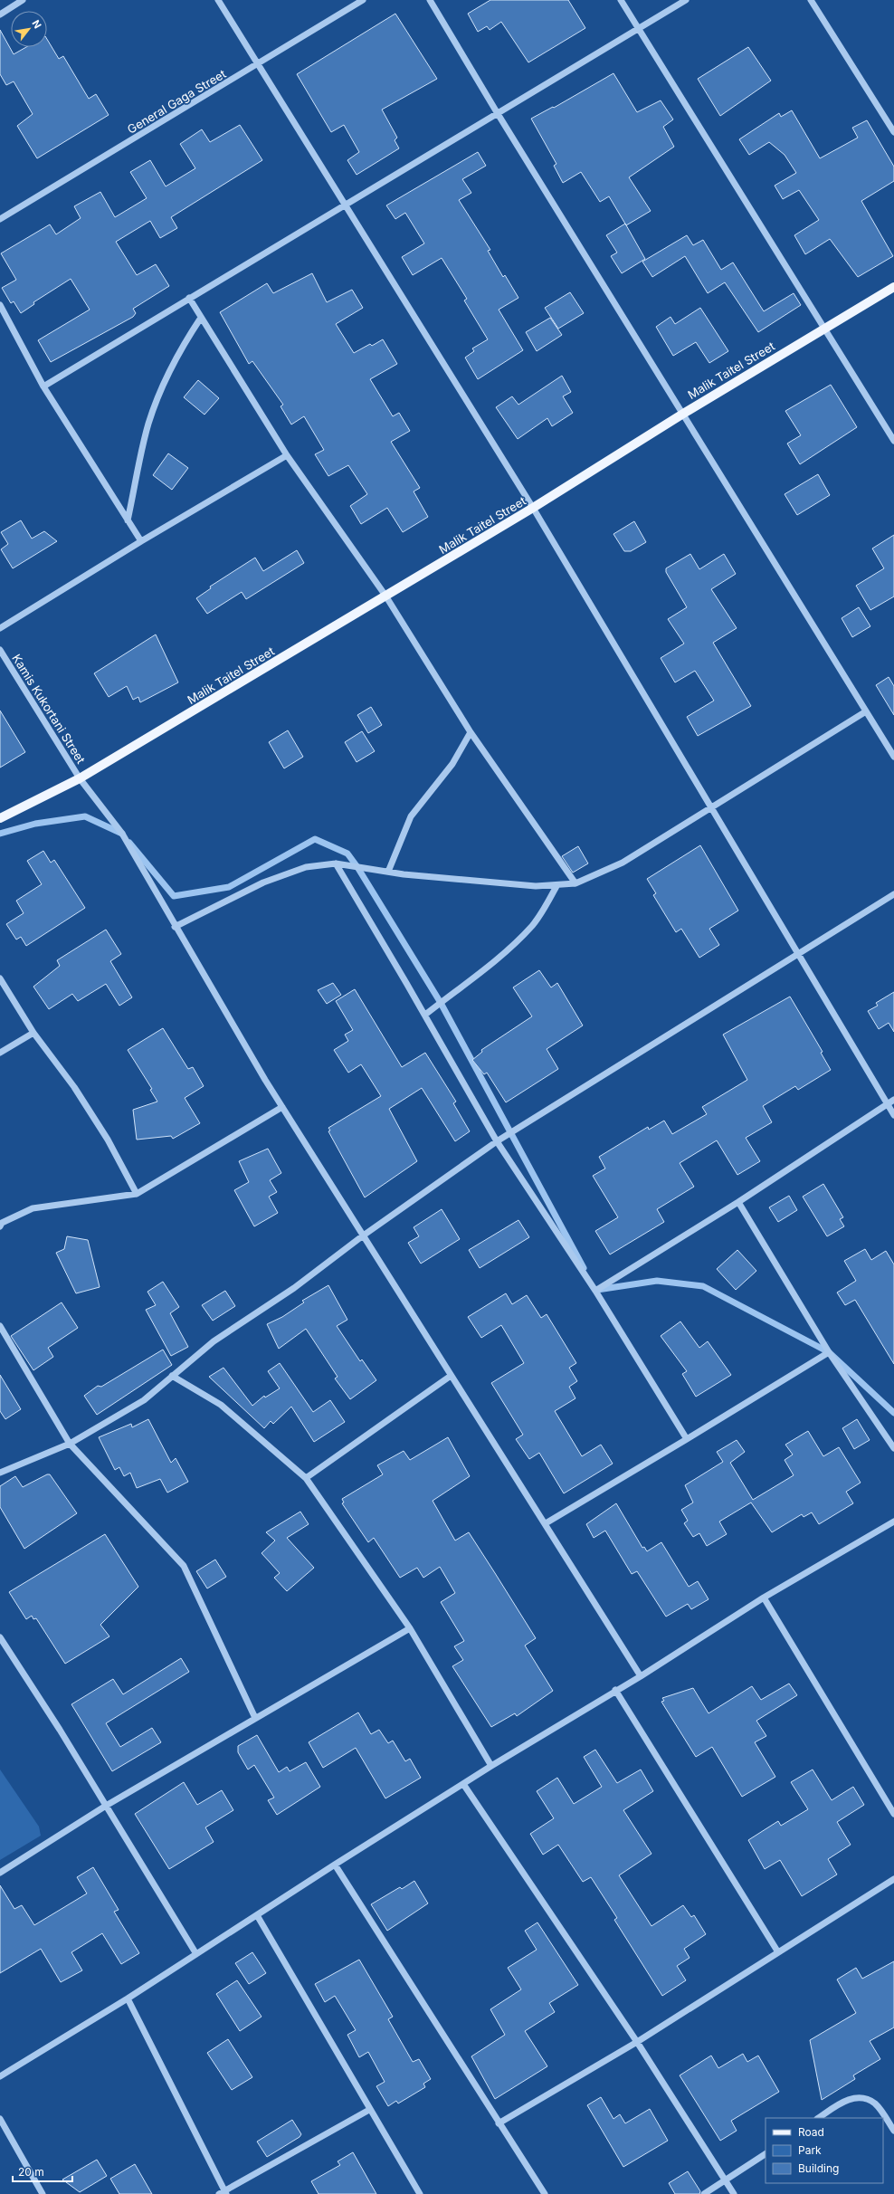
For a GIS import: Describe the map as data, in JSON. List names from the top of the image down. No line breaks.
{"streets":{"main road":["Malik Taitel Street"],"street":["General Gaga Street","Kamis Kukortani Street"]},"crossings":[["Malik Taitel Street","Kamis Kukortani Street"]],"legend":["Road","Park","Building"],"scale_bar":"20 m","north":"top right"}
